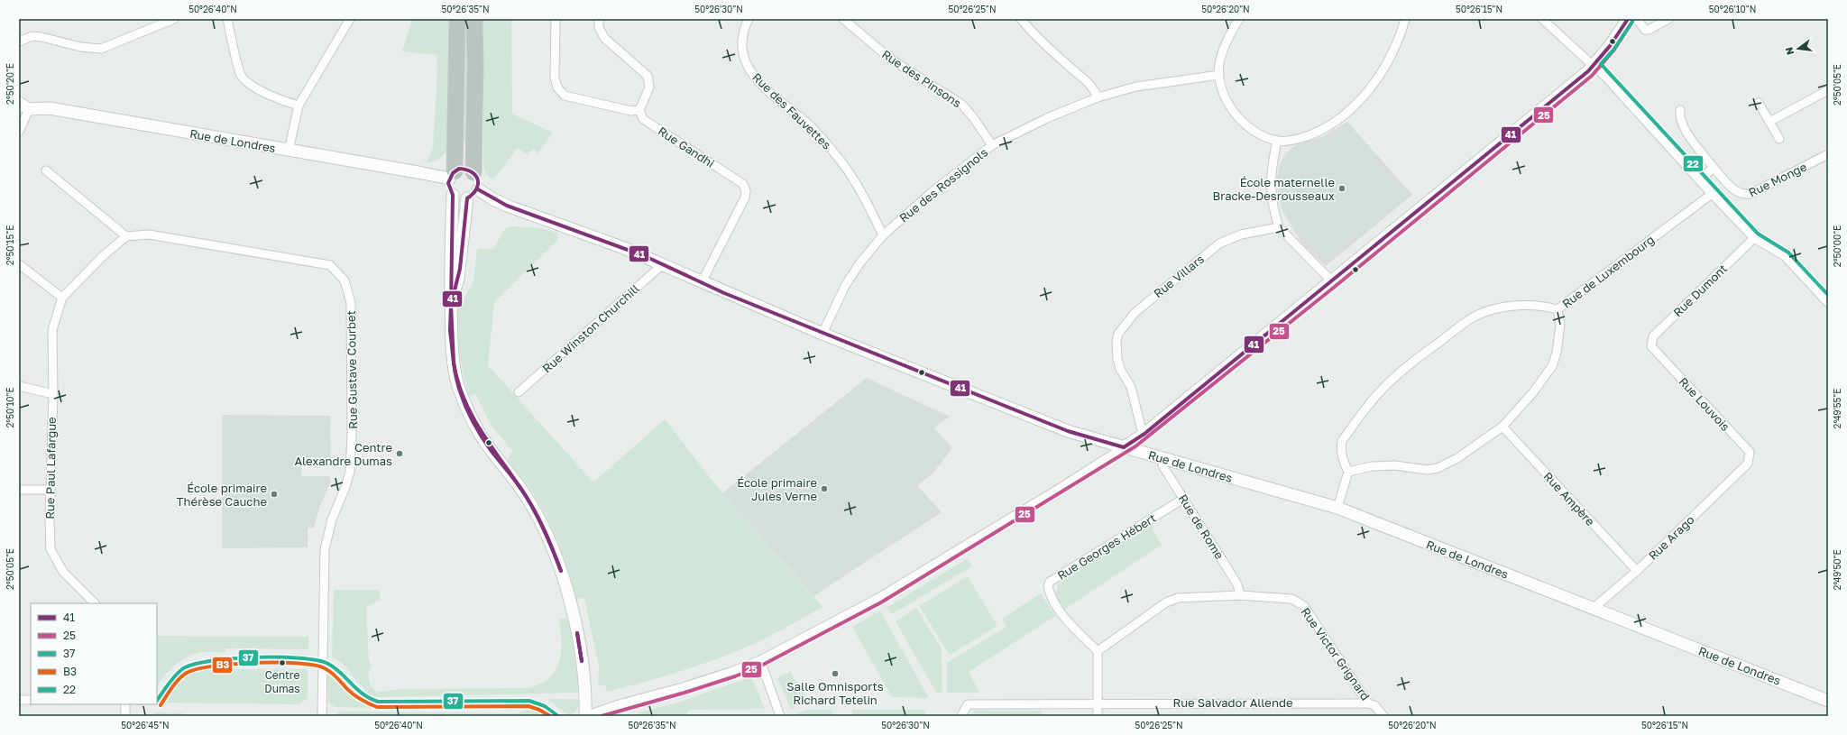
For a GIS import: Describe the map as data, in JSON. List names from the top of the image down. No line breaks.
{"streets":{"street":["Rue des Pinsons","Rue des Fauvettes","Rue de Londres","Rue Gandhi","Rue Monge","Rue des Rossignols","Rue de Luxembourg","Rue Villars","Rue Dumont","Rue Winston Churchill","Rue Gustave Courbet","Rue Louvois","Rue Paul Lafargue","Rue Ampère","Rue de Rome","Rue Arago","Rue Georges Hébert","Rue Victor Grignard","Rue Salvador Allende"]},"crossings":[["Rue des Pinsons","Rue des Rossignols"],["Rue des Fauvettes","Rue des Rossignols"],["Rue de Londres","Rue Gandhi"],["Rue de Londres","Rue des Rossignols"],["Rue de Londres","Rue Winston Churchill"],["Rue de Londres","Rue de Rome"],["Rue de Londres","Rue Arago"],["Rue de Luxembourg","Rue Ampère"],["Rue Dumont","Rue Louvois"],["Rue Gustave Courbet","Rue Paul Lafargue"],["Rue Louvois","Rue Arago"],["Rue Ampère","Rue Arago"],["Rue de Rome","Rue Georges Hébert"],["Rue de Rome","Rue Victor Grignard"],["Rue Victor Grignard","Rue Salvador Allende"]],"places":["École maternelle Bracke-Desrousseaux","Centre Alexandre Dumas","École primaire Jules Verne","École primaire Thérèse Cauche","Centre Dumas","Salle Omnisports Richard Tetelin"],"lines":["transit line 41","transit line 25","transit line 22","transit line 37","transit line B3"],"legend":["41","25","37","B3","22"],"north":"left","coordinates":["50°26'40\"N","50°26'35\"N","50°26'30\"N","50°26'25\"N","50°26'20\"N","50°26'15\"N","50°26'10\"N","2°50'20\"E","2°50'05\"E","2°50'15\"E","2°50'00\"E","2°50'10\"E","2°49'55\"E","2°49'50\"E","50°26'45\"N"]}
